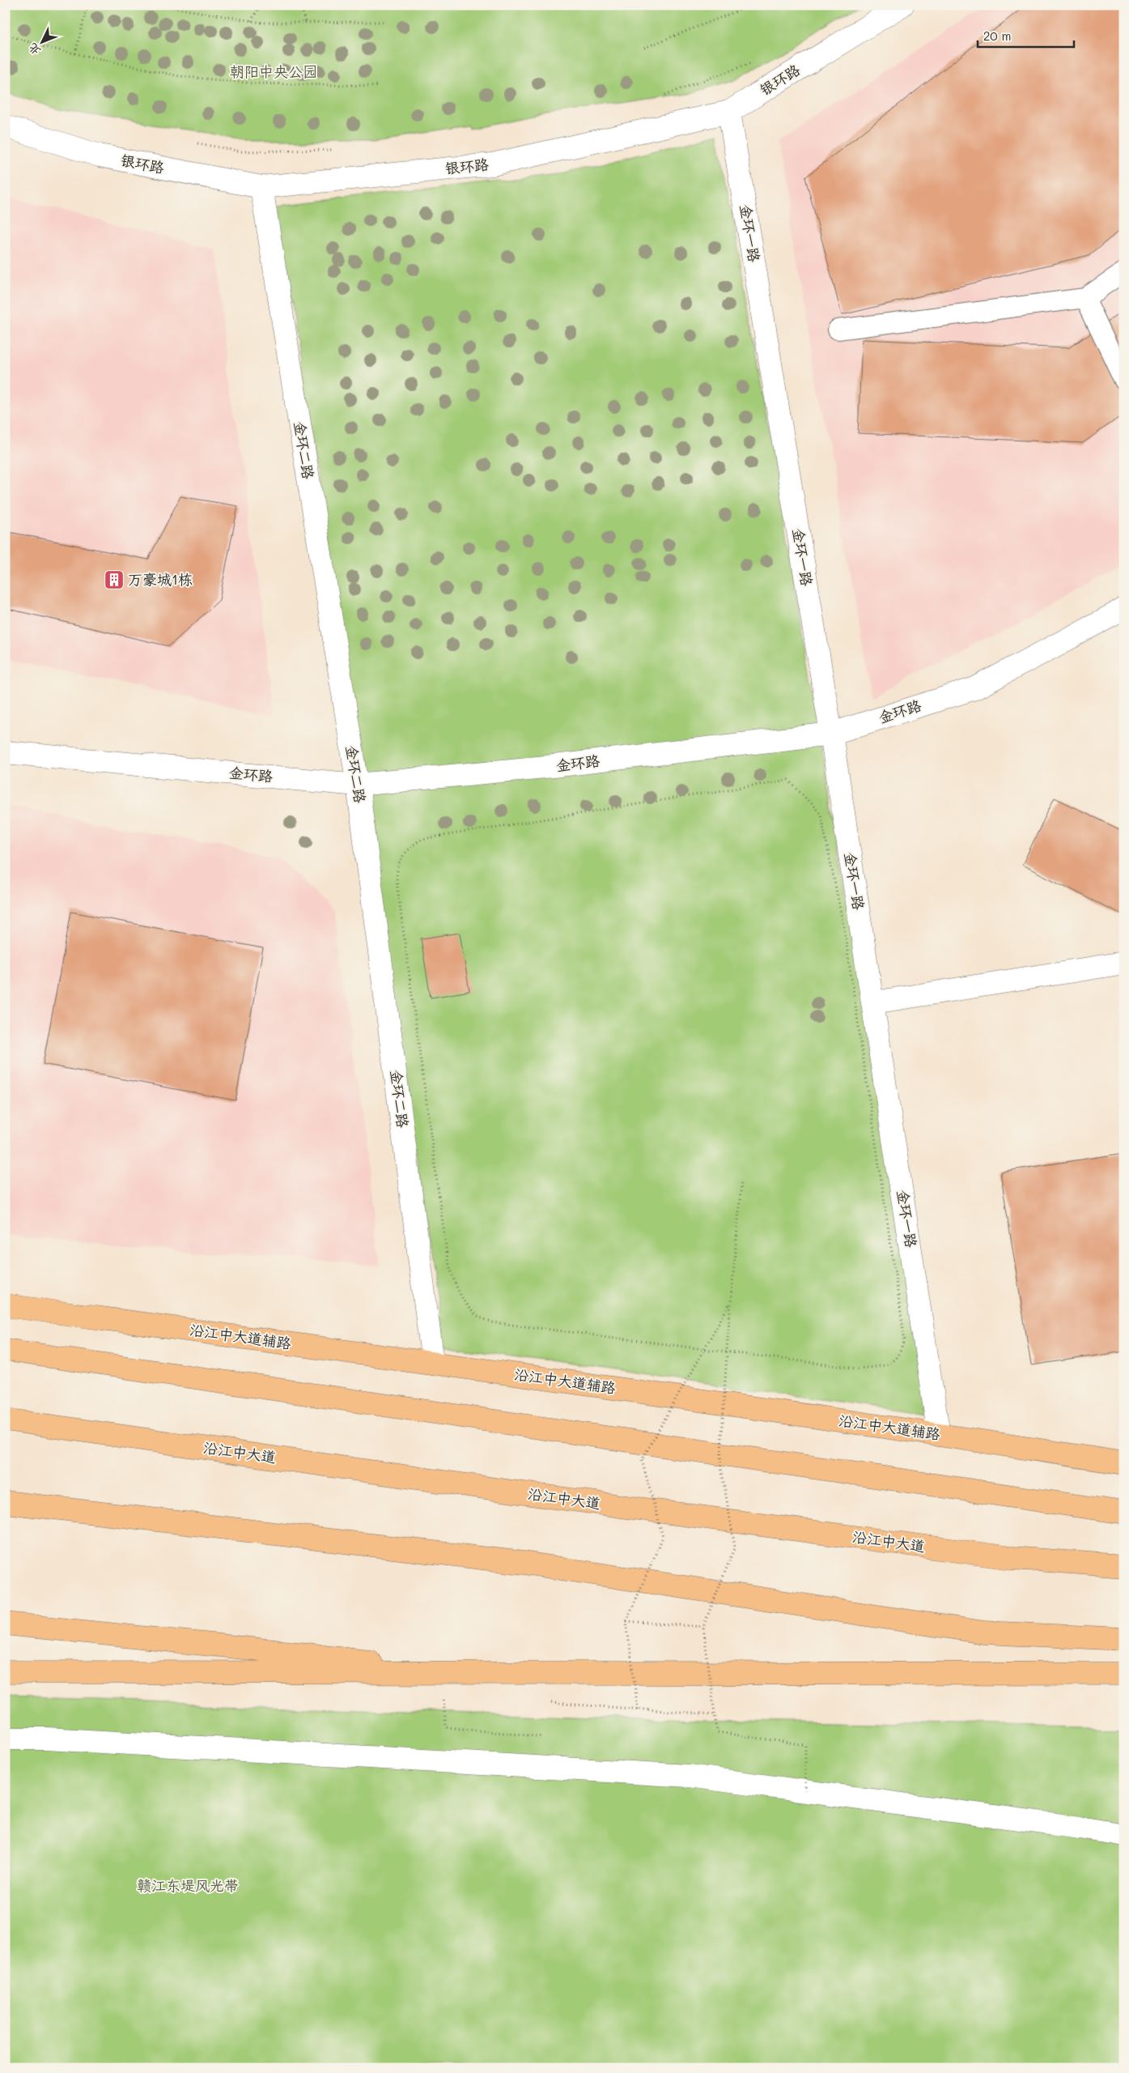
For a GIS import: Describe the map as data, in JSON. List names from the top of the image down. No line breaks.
{"streets":{"main road":["沿江中大道辅路","沿江中大道"],"street":["银环路","金环一路","金环二路","金环路"]},"crossings":[["银环路","金环一路"],["银环路","金环二路"],["金环一路","金环路"],["金环一路","沿江中大道辅路"],["金环二路","金环路"],["金环二路","沿江中大道辅路"]],"parks":["朝阳中央公园","赣江东堤风光带"],"places":{"building":["万豪城1栋"]},"scale_bar":"20 m","north":"bottom left"}
